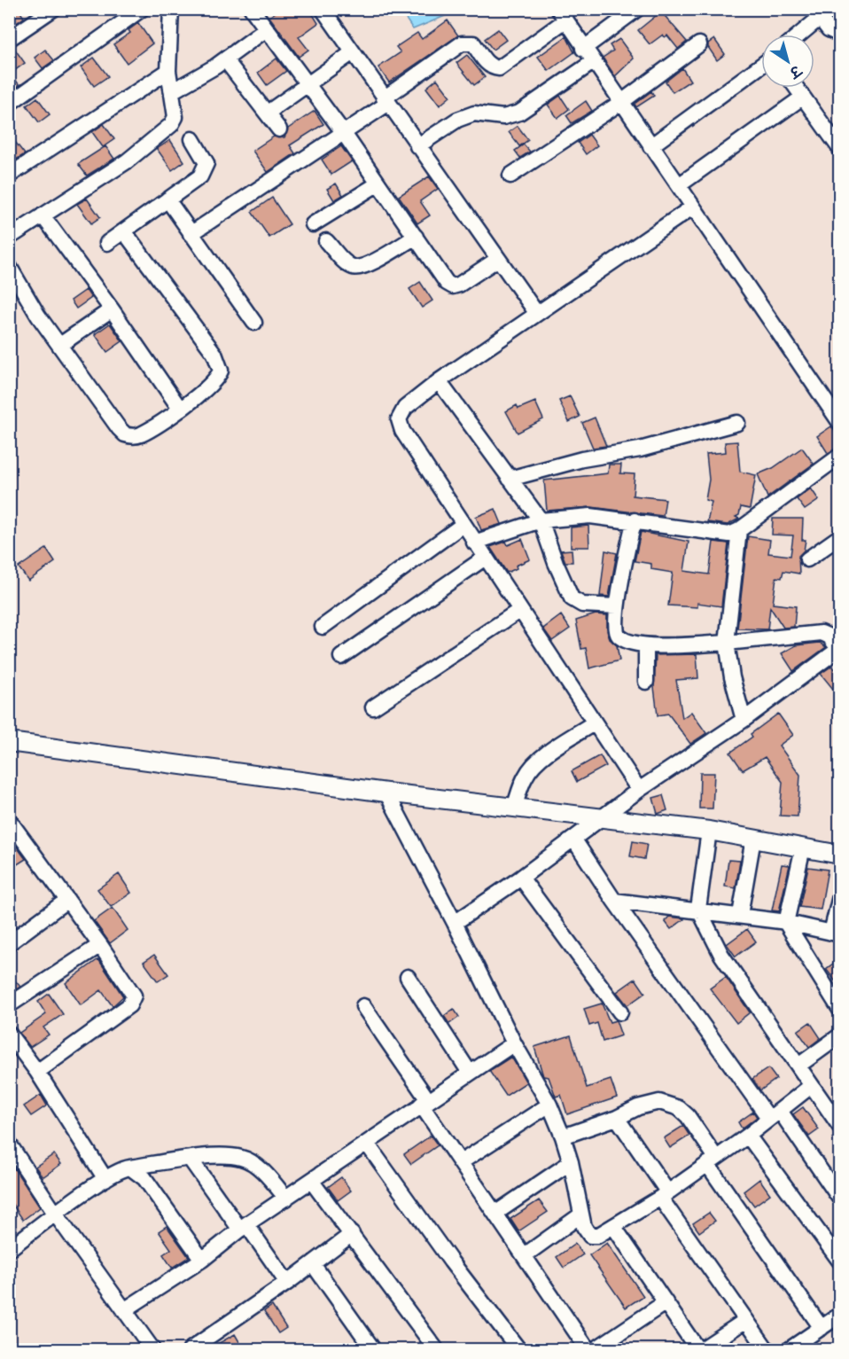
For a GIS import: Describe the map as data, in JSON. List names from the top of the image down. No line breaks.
{"north":"bottom right"}
